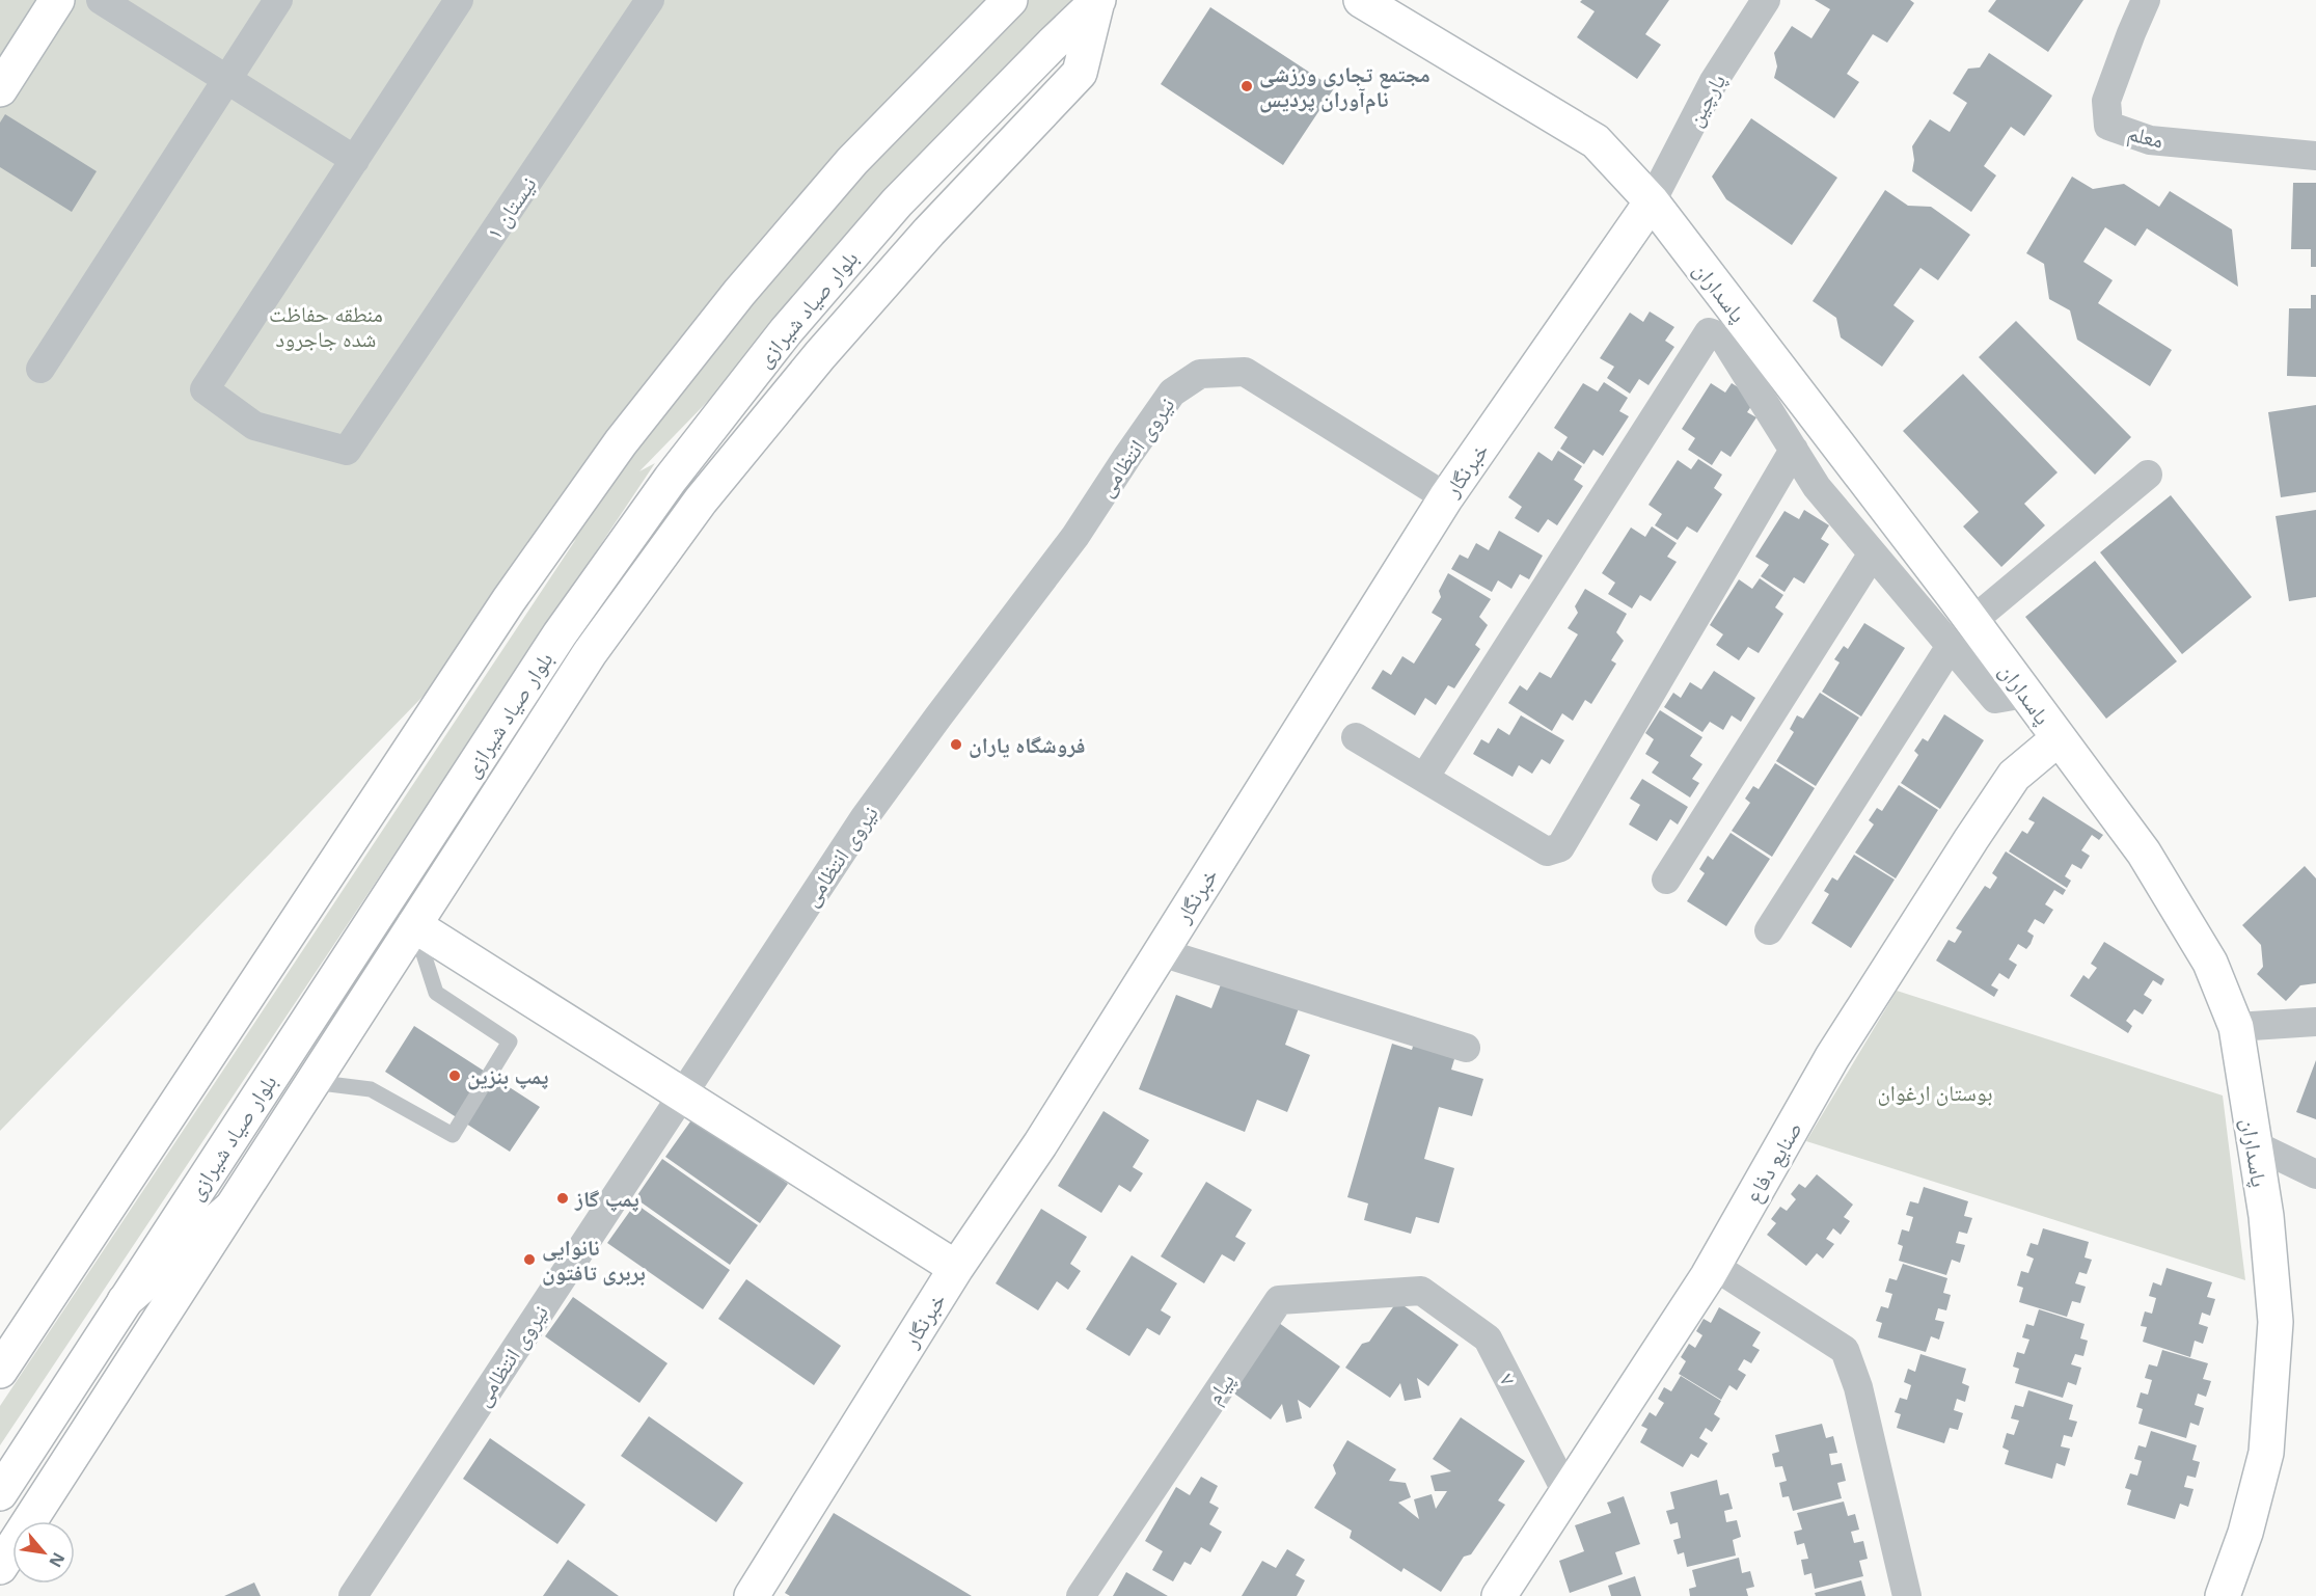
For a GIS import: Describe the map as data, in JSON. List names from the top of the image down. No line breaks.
{"streets":{"main road":["پاسداران","بلوار صیاد شیرازی","خبرنگار","صنایع دفاع"],"street":["پارچین","معلم","نیستان ۱","نیروی انتظامی","۷","پیام"]},"crossings":[["پارچین","پاسداران"],["پارچین","خبرنگار"],["پاسداران","خبرنگار"],["پاسداران","صنایع دفاع"],["نیروی انتظامی","خبرنگار"],["صنایع دفاع","۷"],["۷","پیام"]],"parks":["منطقه حفاظت شده جاجرود","بوستان ارغوان"],"places":["مجتمع تجاری ورزشی نام‌آوران پردیس","فروشگاه یاران","پمپ بنزین","پمپ گاز","نانوایی بربری تافتون"],"north":"bottom right"}
